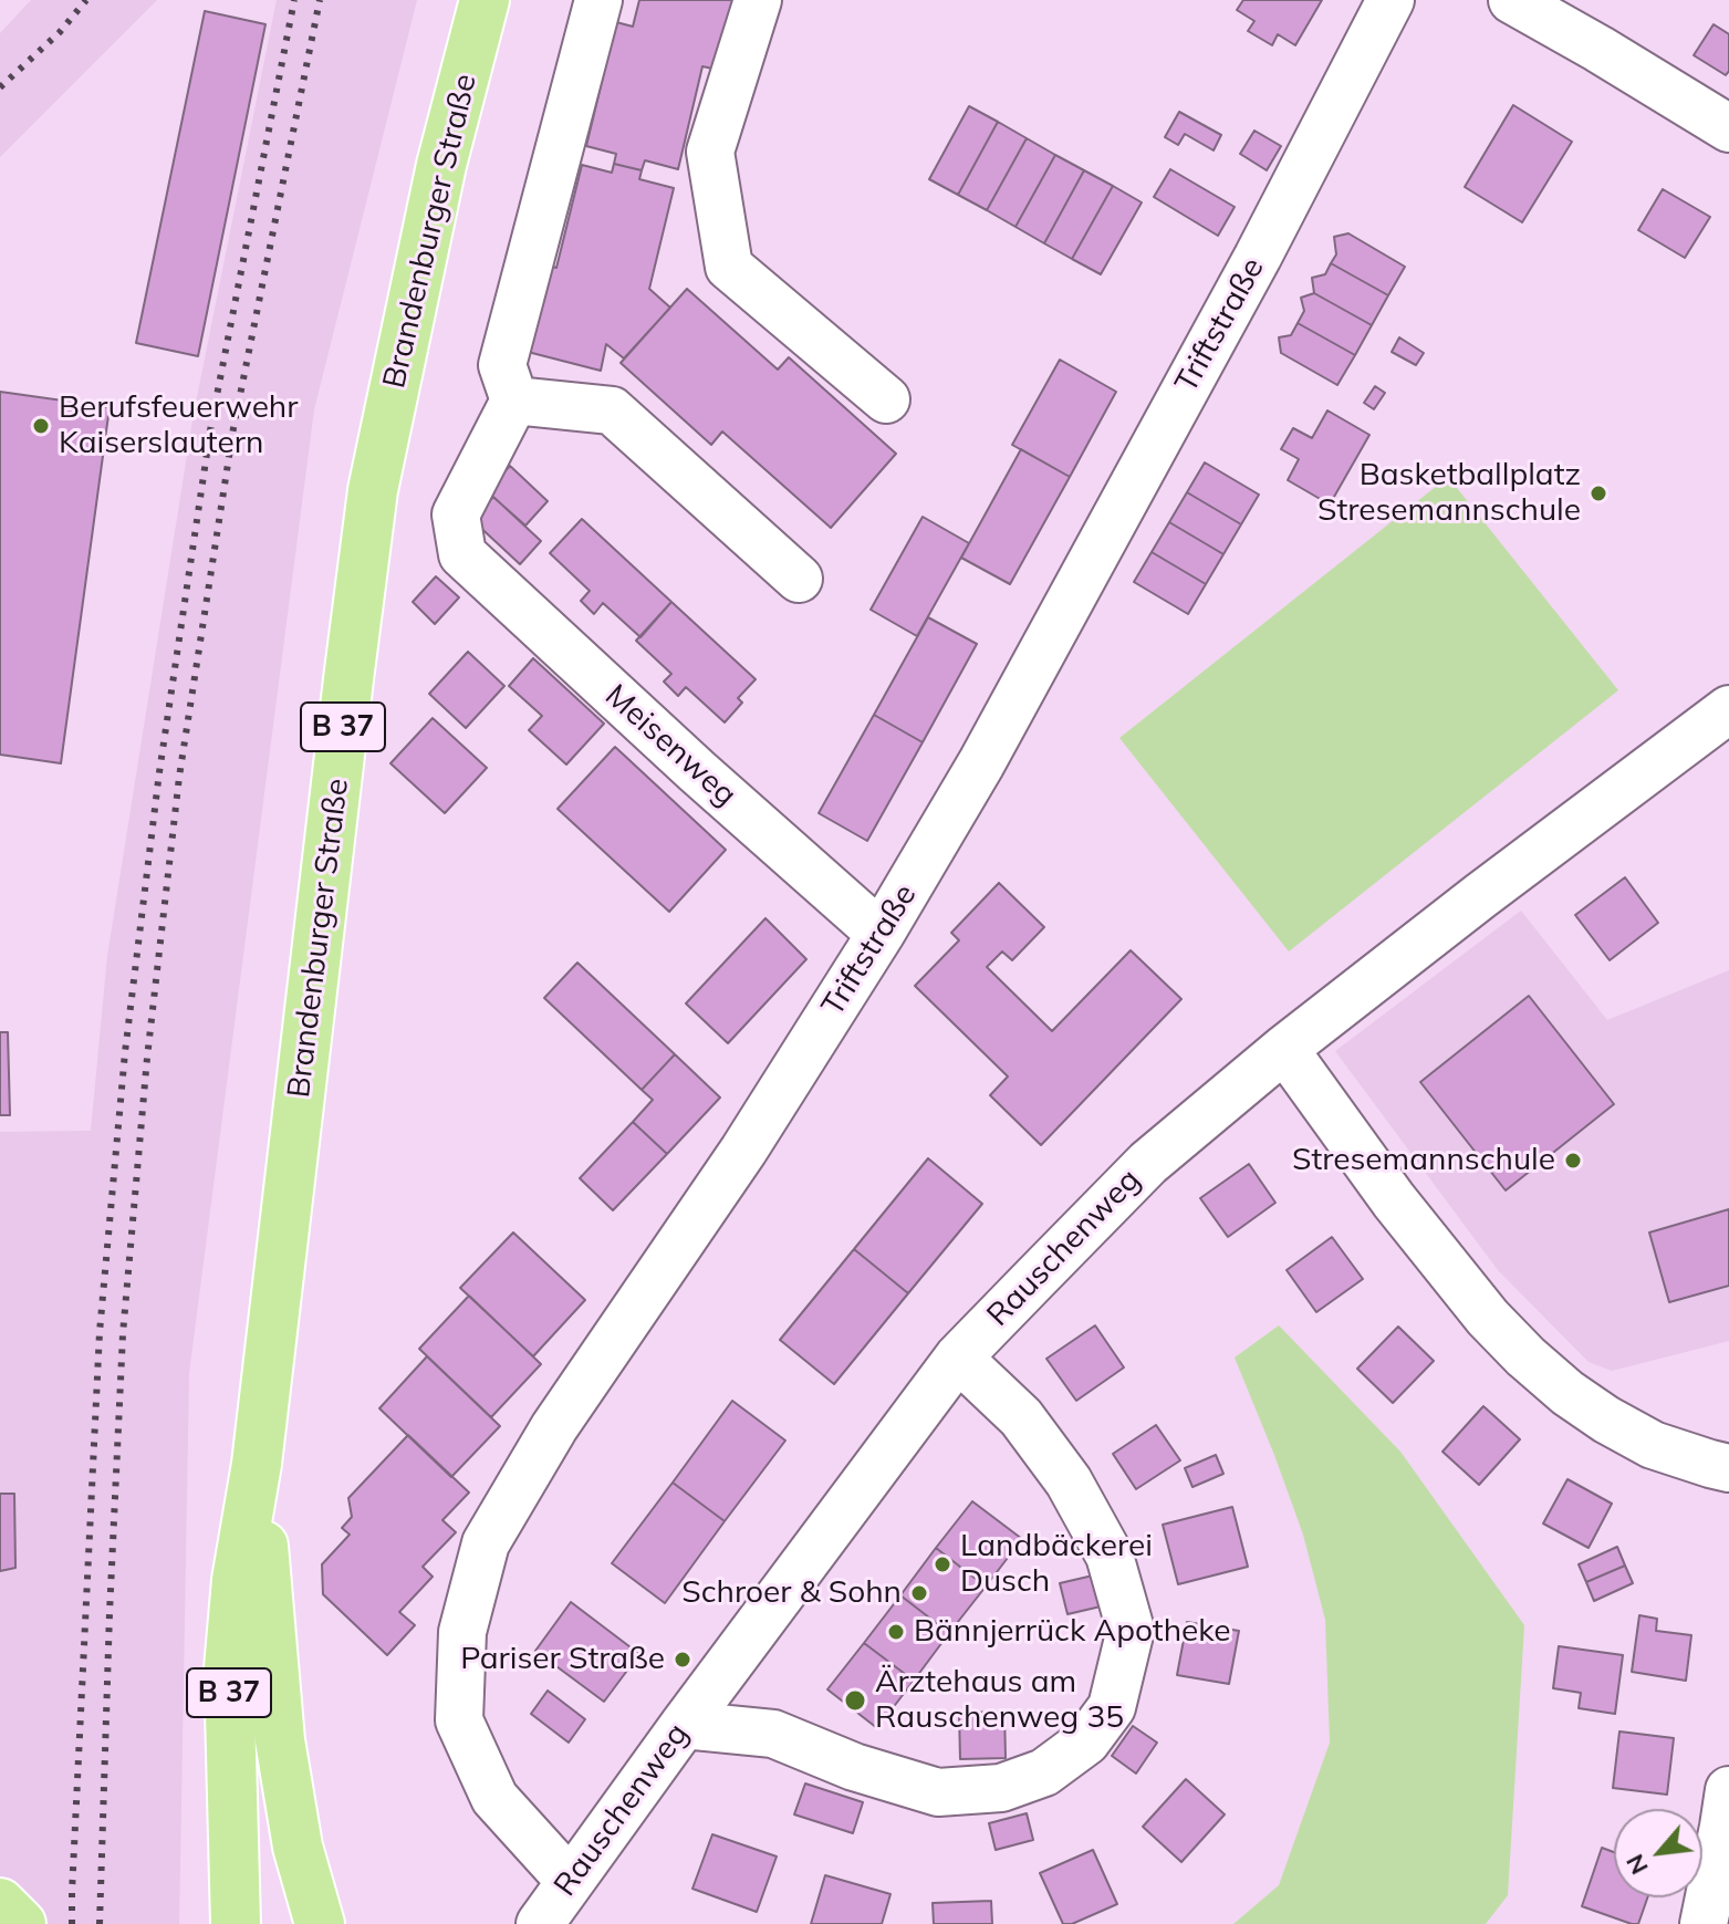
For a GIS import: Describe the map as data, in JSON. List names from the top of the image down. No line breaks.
{"streets":{"main road":["Brandenburger Straße","B 37"],"street":["Triftstraße","Meisenweg","Rauschenweg"]},"crossings":[["Triftstraße","Meisenweg"],["Triftstraße","Rauschenweg"]],"places":["Berufsfeuerwehr Kaiserslautern","Basketballplatz Stresemannschule","Stresemannschule","Landbäckerei Dusch","Schroer & Sohn","Bännjerrück Apotheke","Pariser Straße","Ärztehaus am Rauschenweg 35"],"north":"bottom left"}
